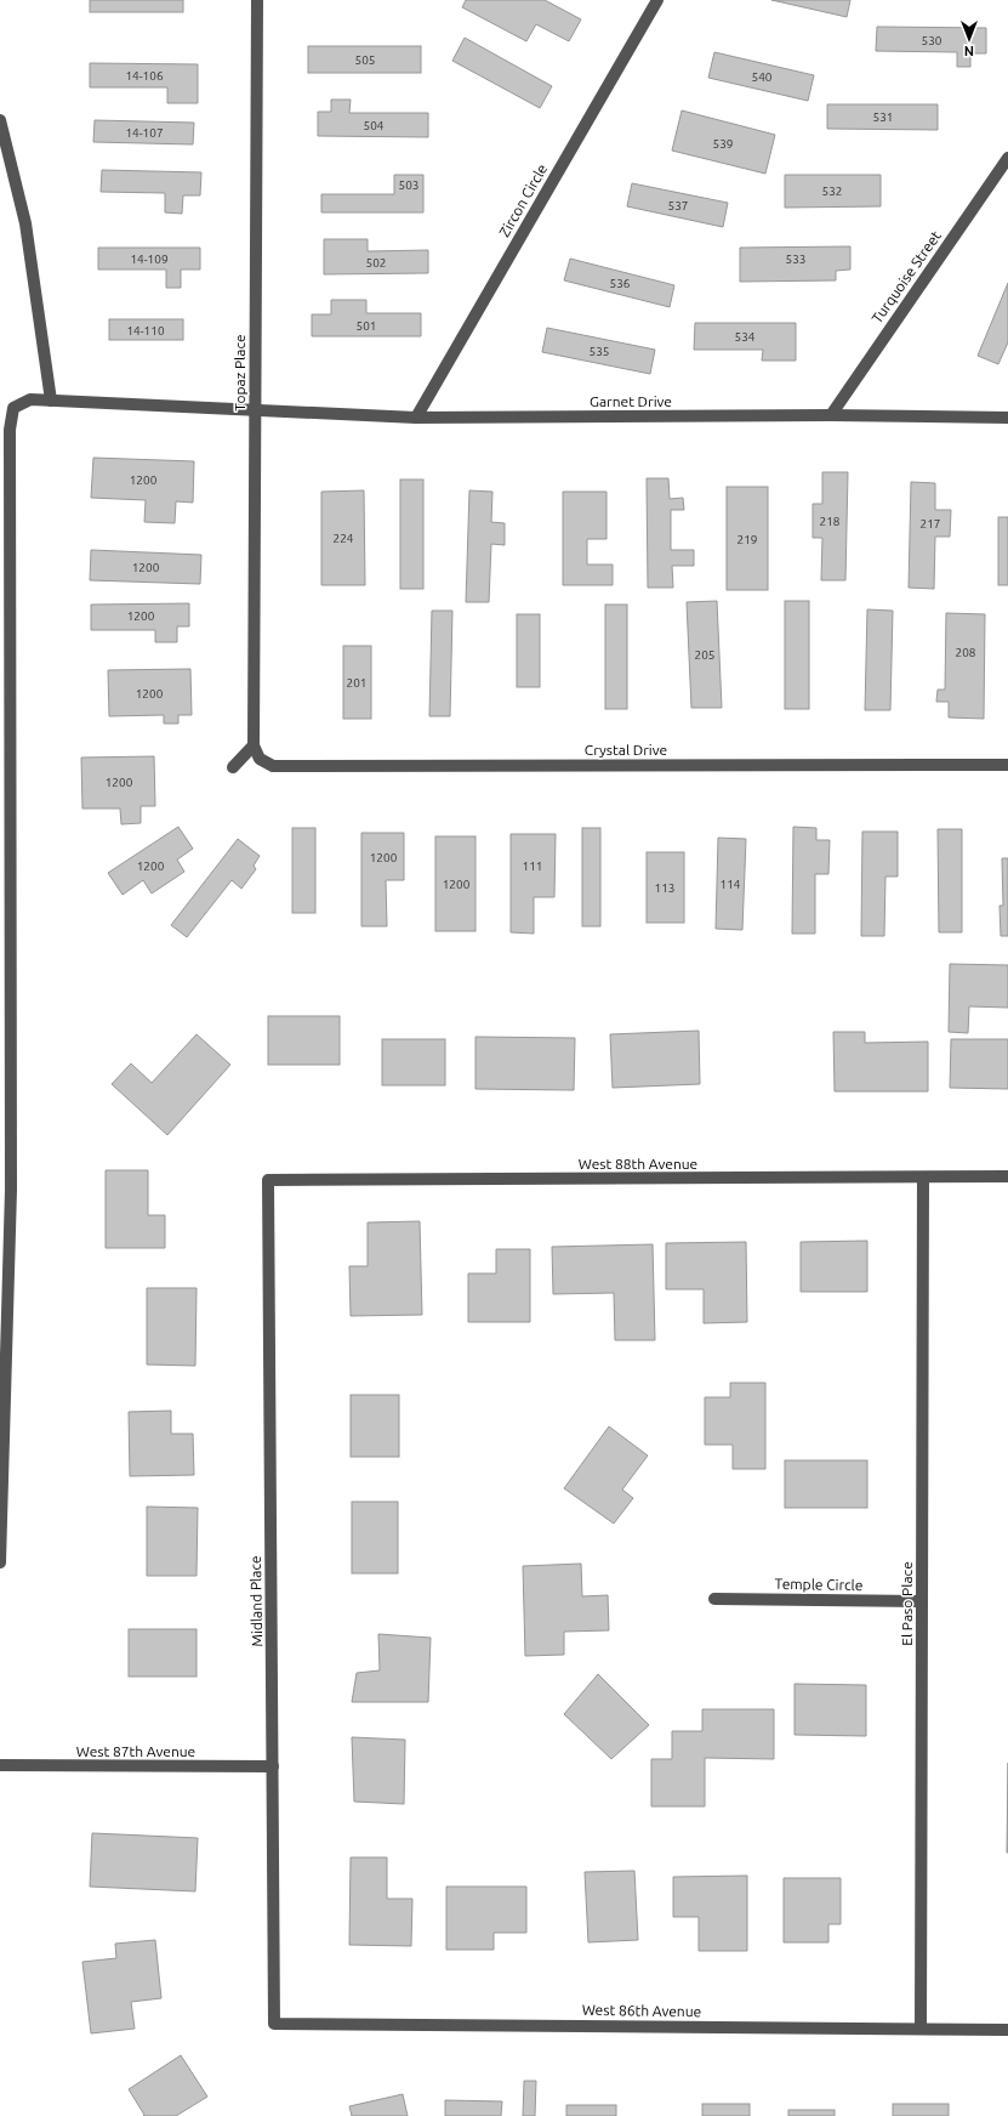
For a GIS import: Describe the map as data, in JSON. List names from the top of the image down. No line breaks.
{"streets":{"street":["Zircon Circle","Turquoise Street","Topaz Place","Garnet Drive","Crystal Drive","West 88th Avenue","Temple Circle","Midland Place","El Paso Place","West 87th Avenue","West 86th Avenue"]},"crossings":[["Zircon Circle","Garnet Drive"],["Turquoise Street","Garnet Drive"],["Topaz Place","Garnet Drive"],["Topaz Place","Crystal Drive"],["West 88th Avenue","Midland Place"],["West 88th Avenue","El Paso Place"],["Temple Circle","El Paso Place"],["Midland Place","West 87th Avenue"],["Midland Place","West 86th Avenue"],["El Paso Place","West 86th Avenue"]],"house_numbers":["530","505","14-106","540","531","504","14-107","539","503","532","537","14-109","533","502","536","501","14-110","534","535","1200","218","217","224","219","1200","1200","208","205","201","1200","1200","1200","1200","111","1200","114","113"],"north":"bottom"}
